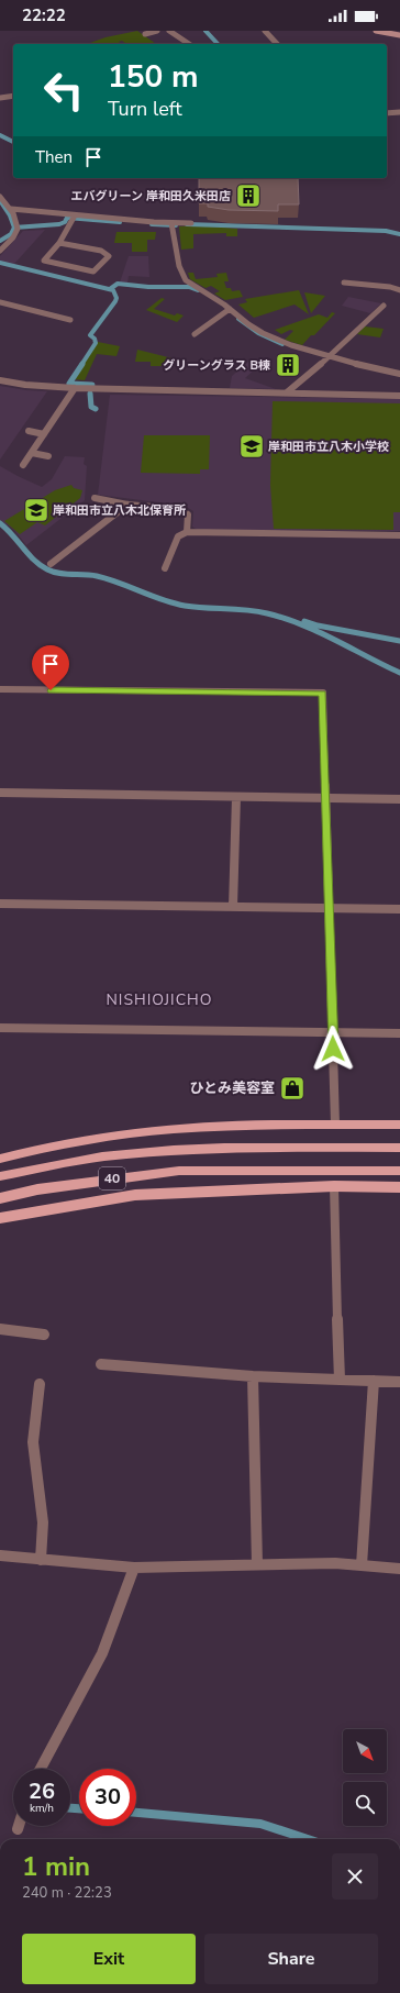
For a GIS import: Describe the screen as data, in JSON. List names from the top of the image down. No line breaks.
{"streets":{"main road":["40"]},"districts":["NISHIOJICHO"],"places":{"building":["エバグリーン 岸和田久米田店","グリーングラス B棟"],"school or university":["岸和田市立八木小学校","岸和田市立八木北保育所"],"shop":["ひとみ美容室"]},"north":"bottom right","page":{"status":"22:22","turn":["150 m","Turn left"],"then":"Then","speed":"26 km/h","limit":"30","heading":["1 min","240 m · 22:23"],"buttons":["Exit","Share"]}}
